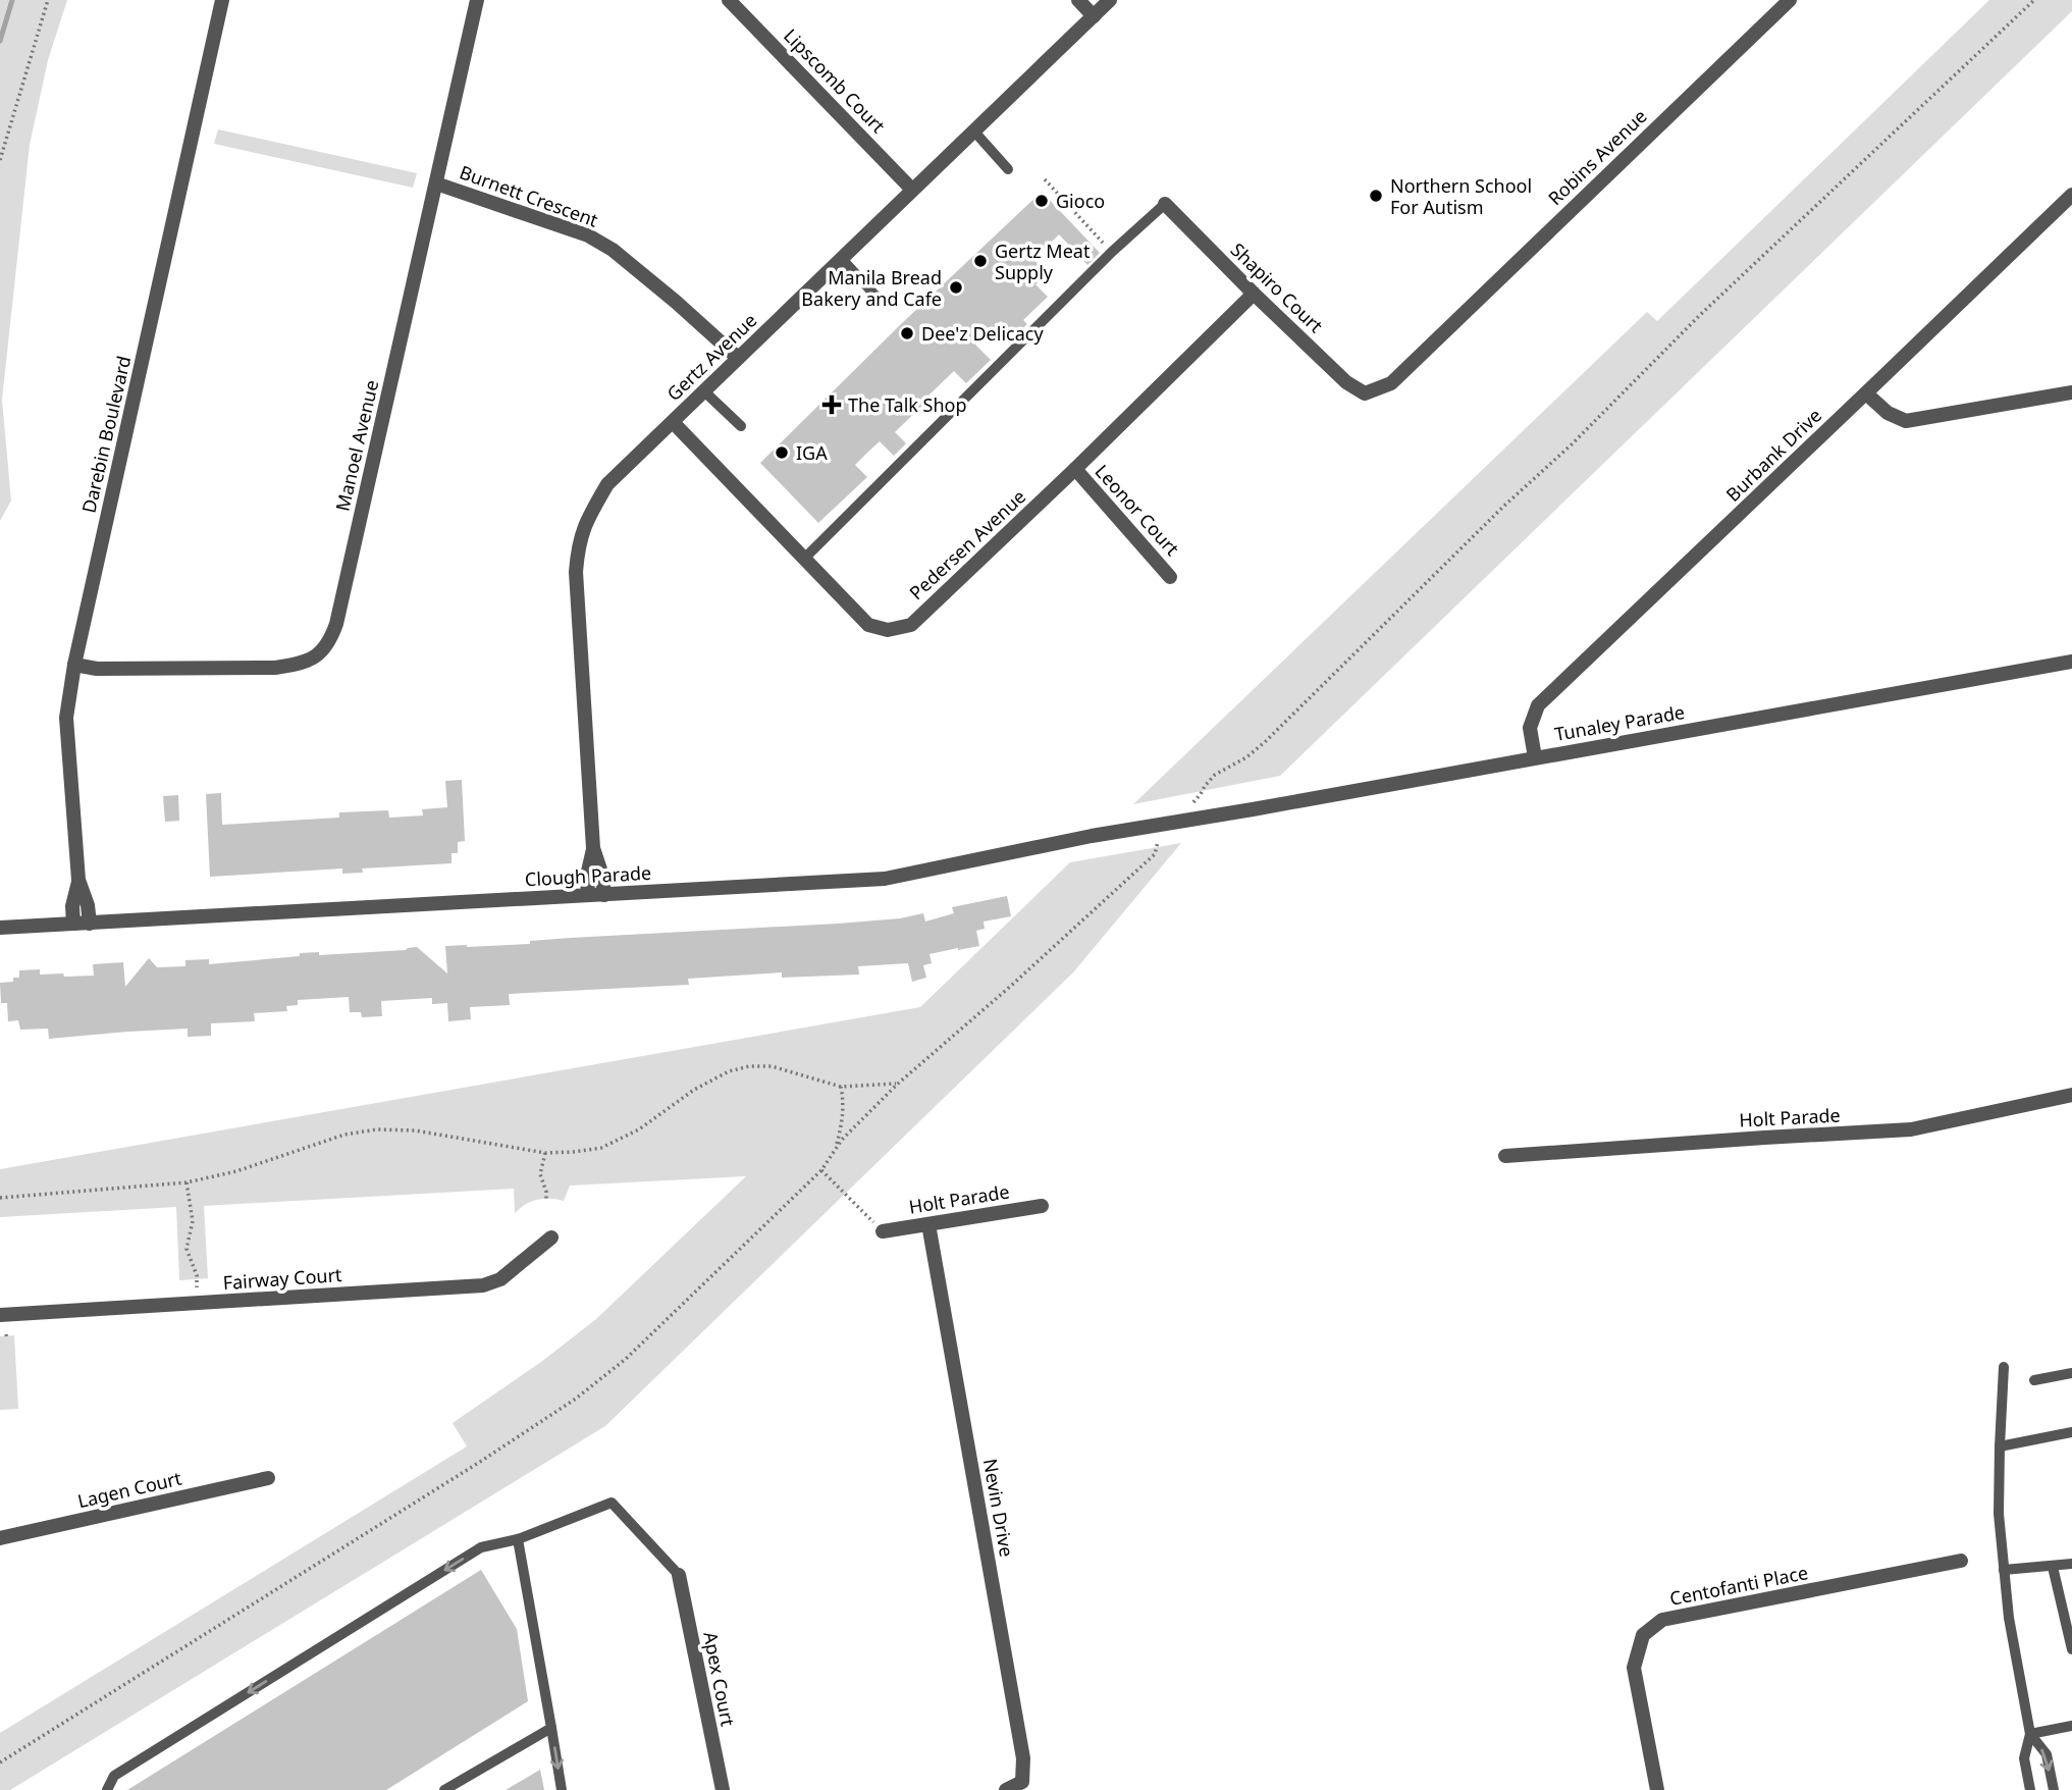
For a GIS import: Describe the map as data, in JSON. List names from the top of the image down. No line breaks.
{"streets":{"street":["Lipscomb Court","Robins Avenue","Burnett Crescent","Shapiro Court","Gertz Avenue","Darebin Boulevard","Manoel Avenue","Burbank Drive","Leonor Court","Pedersen Avenue","Tunaley Parade","Clough Parade","Holt Parade","Fairway Court","Lagen Court","Nevin Drive","Centofanti Place","Apex Court"]},"crossings":[["Lipscomb Court","Gertz Avenue"],["Robins Avenue","Shapiro Court"],["Burnett Crescent","Gertz Avenue"],["Burnett Crescent","Manoel Avenue"],["Shapiro Court","Pedersen Avenue"],["Gertz Avenue","Pedersen Avenue"],["Gertz Avenue","Clough Parade"],["Darebin Boulevard","Manoel Avenue"],["Darebin Boulevard","Clough Parade"],["Burbank Drive","Tunaley Parade"],["Leonor Court","Pedersen Avenue"],["Tunaley Parade","Clough Parade"],["Holt Parade","Nevin Drive"]],"places":{"other":["Northern School For Autism","Gioco","Gertz Meat Supply","Manila Bread Bakery and Cafe","Dee'z Delicacy","IGA"],"health":["The Talk Shop"]}}
